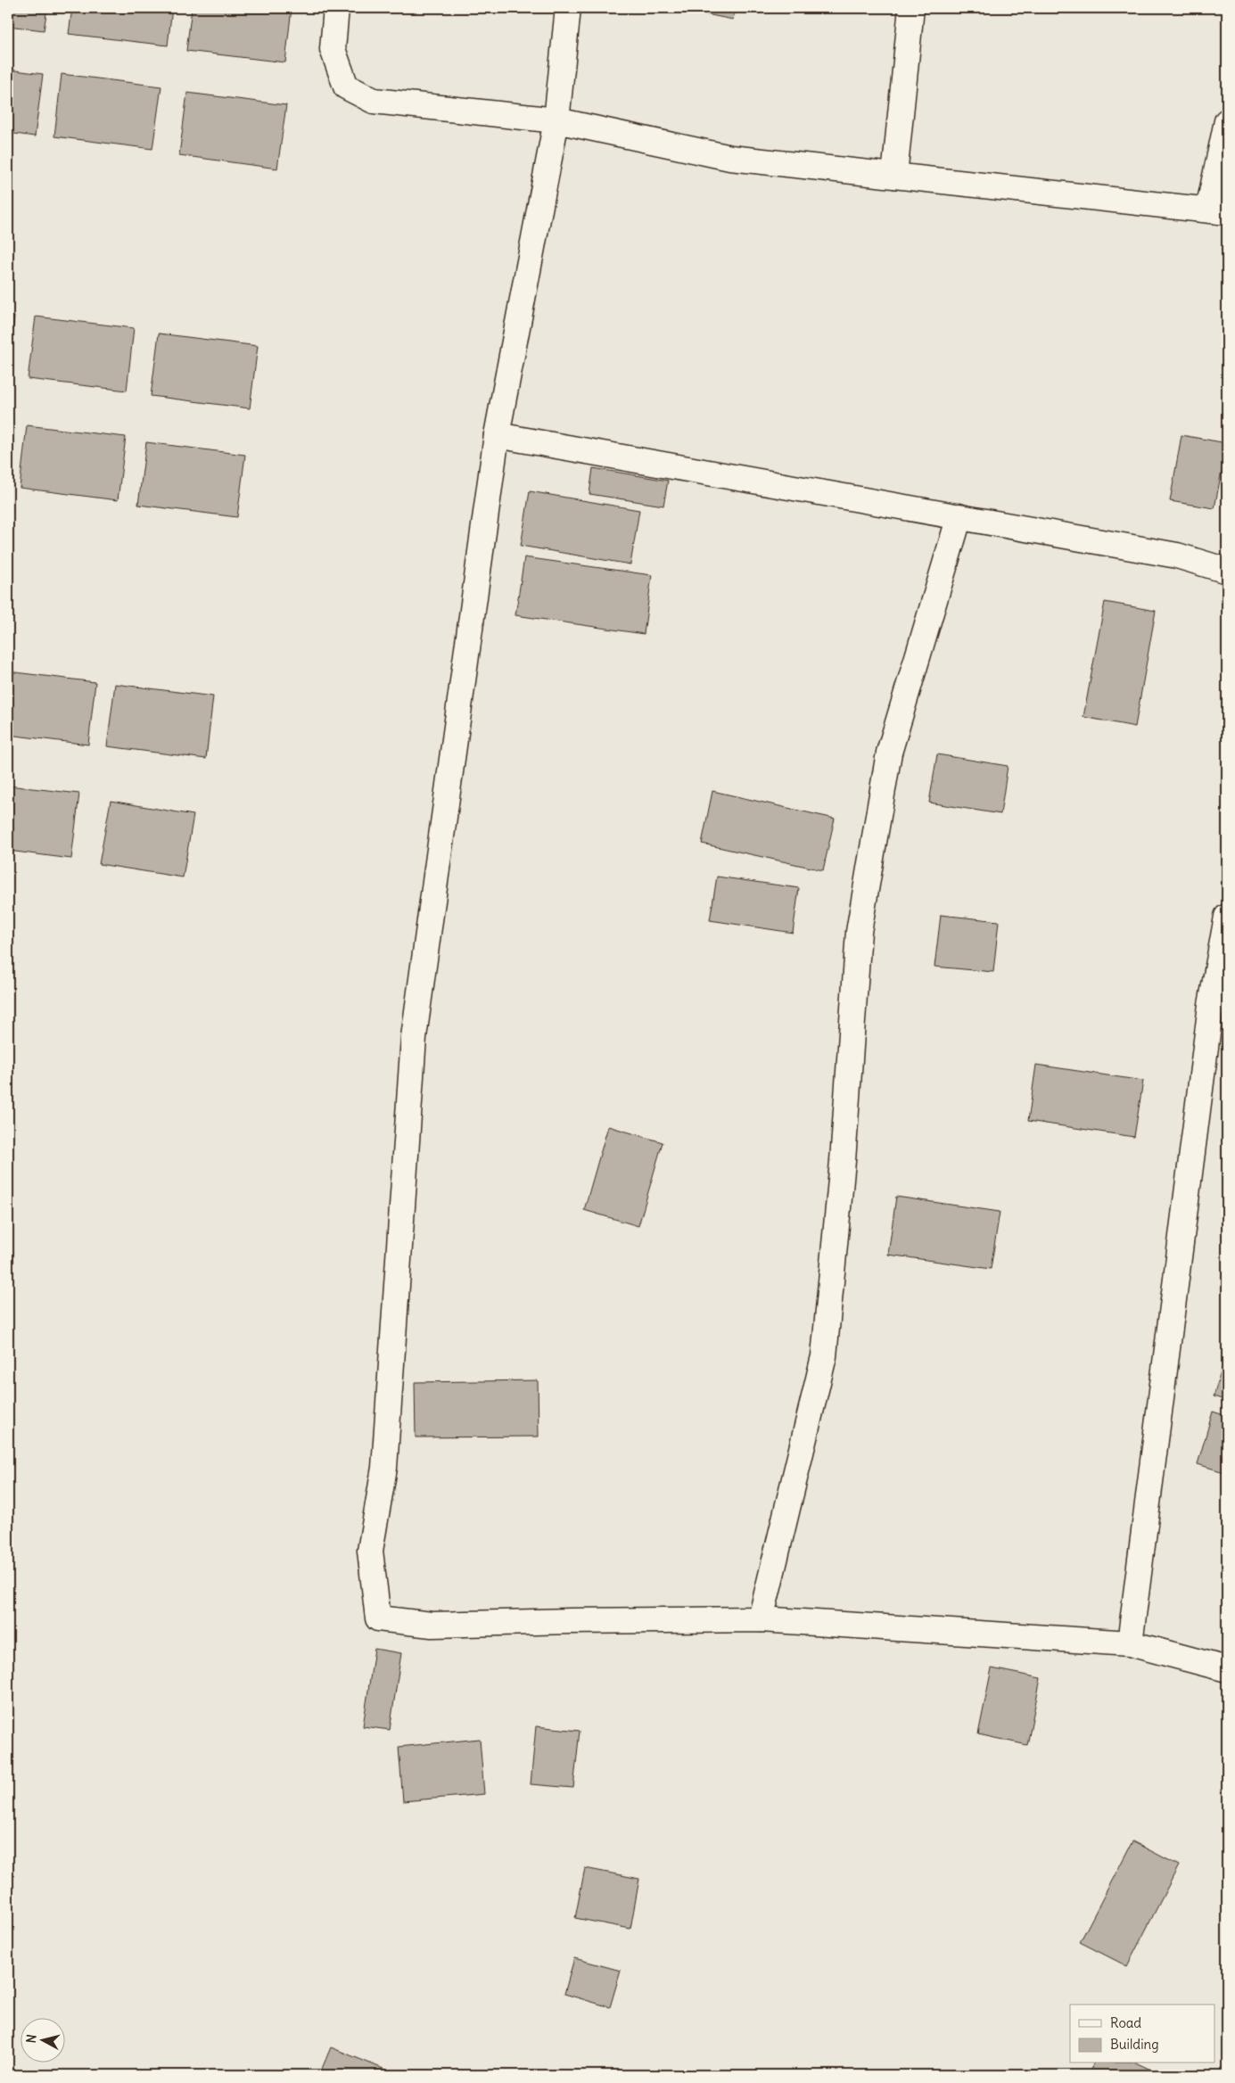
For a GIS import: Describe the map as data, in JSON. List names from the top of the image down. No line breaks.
{"legend":["Road","Building"],"north":"left"}
